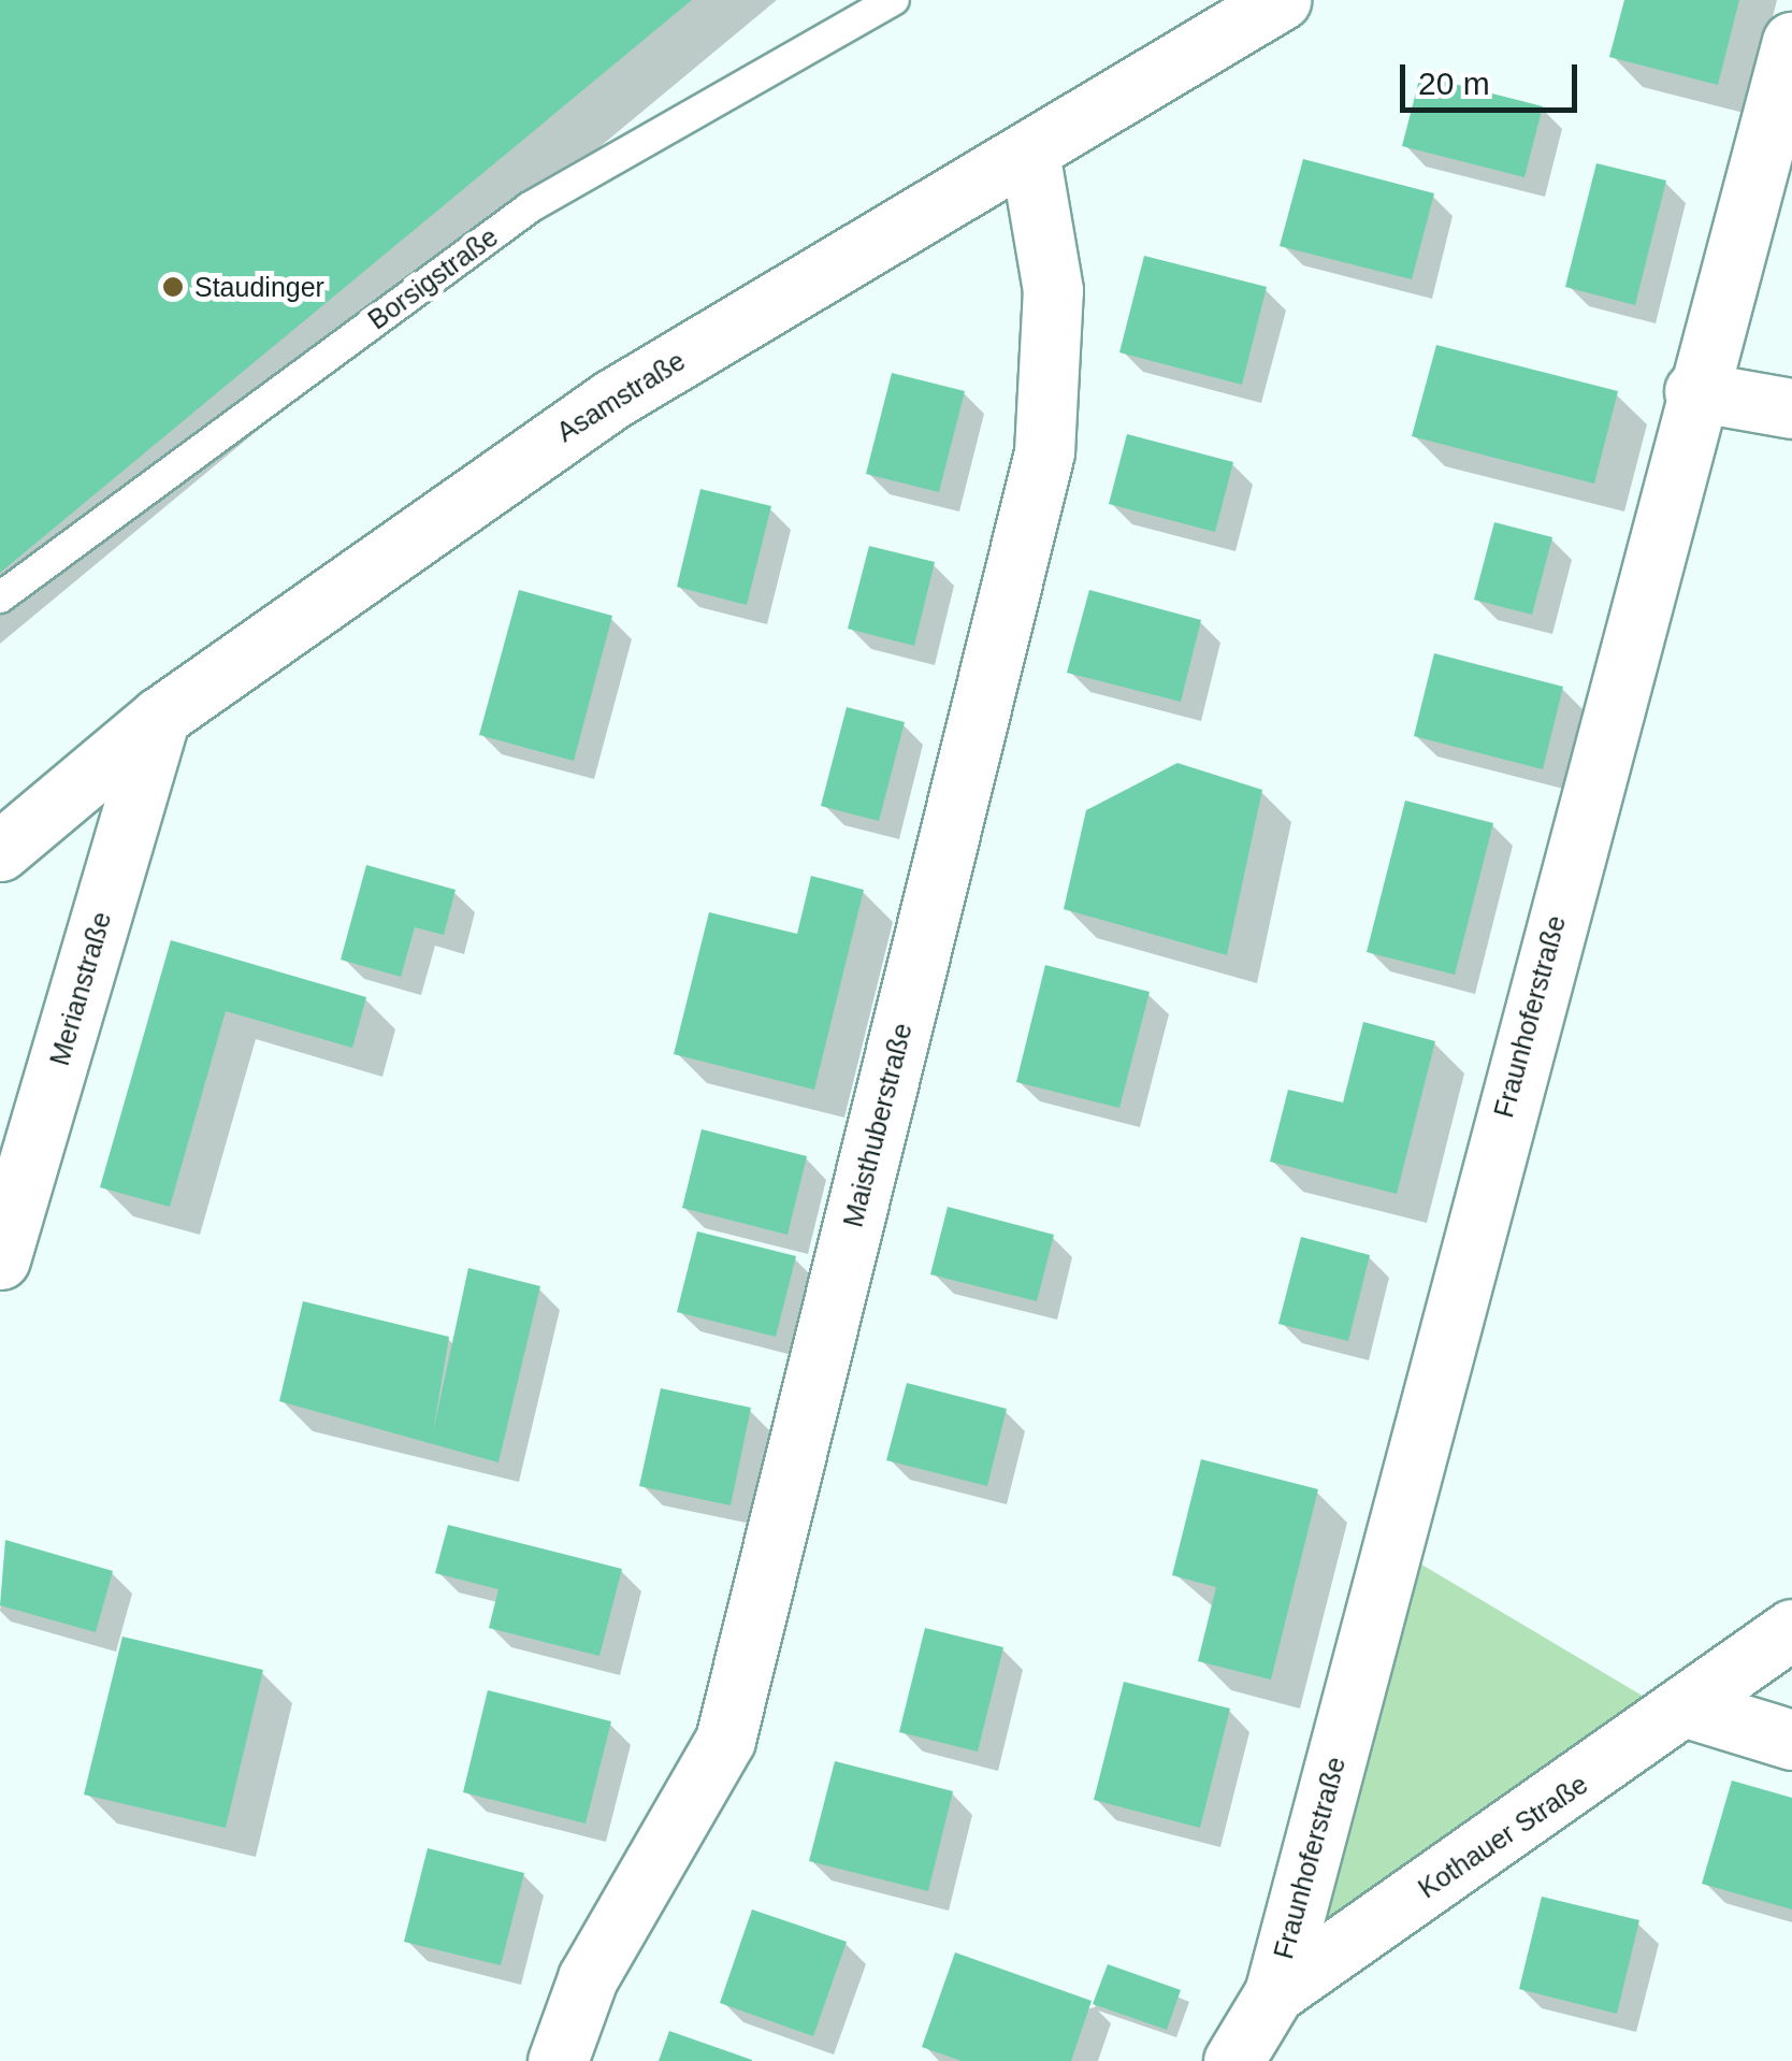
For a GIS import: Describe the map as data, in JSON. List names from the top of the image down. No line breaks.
{"streets":{"street":["Asamstraße","Merianstraße","Fraunhoferstraße","Maisthuberstraße","Kothauer Straße"],"lane":["Borsigstraße"]},"crossings":[["Asamstraße","Merianstraße"],["Asamstraße","Maisthuberstraße"],["Fraunhoferstraße","Kothauer Straße"]],"places":["Staudinger"],"scale_bar":"20 m"}
